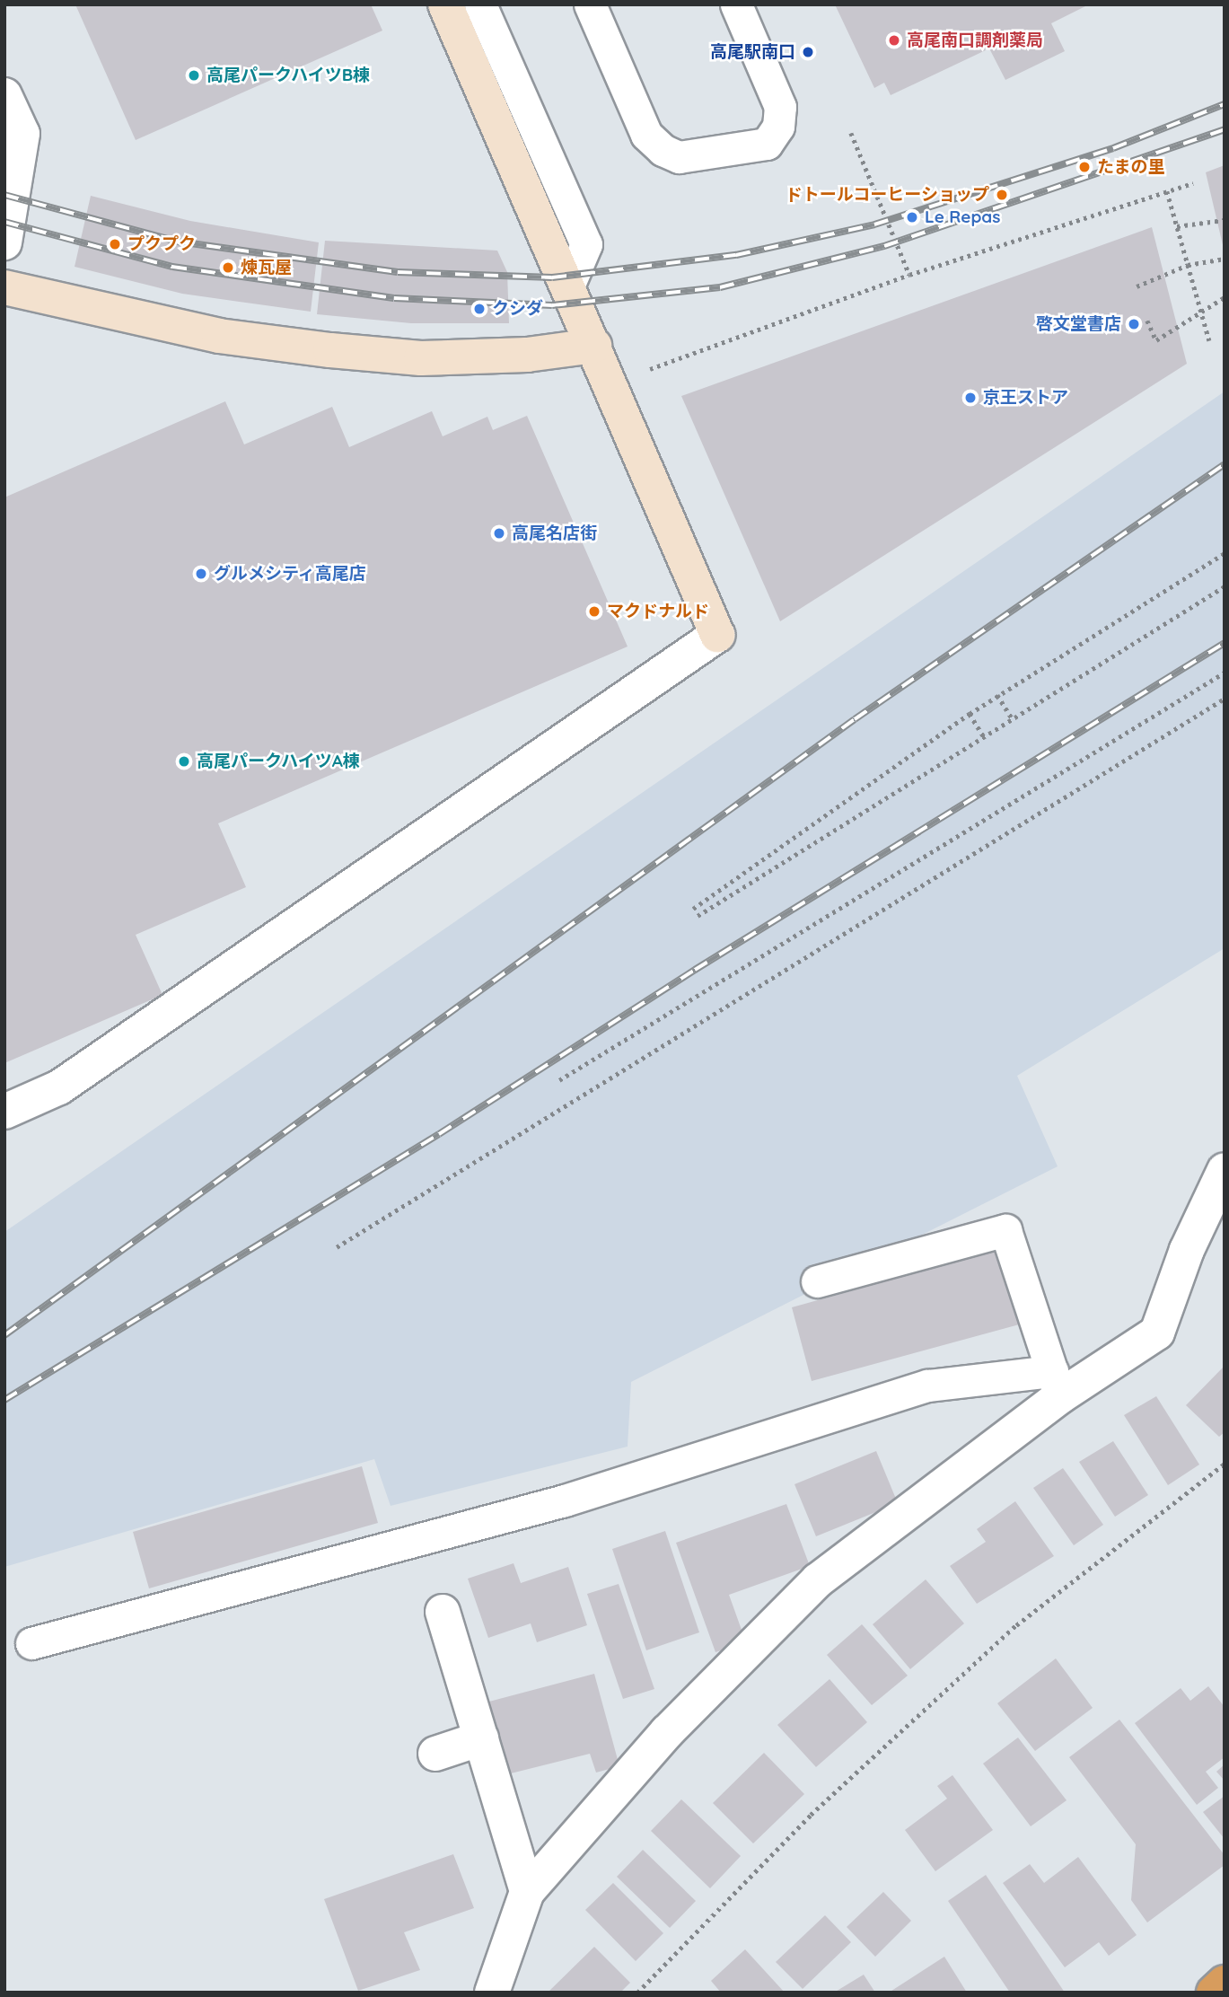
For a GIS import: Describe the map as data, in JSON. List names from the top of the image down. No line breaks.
{"places":["高尾南口調剤薬局","高尾駅南口","高尾パークハイツB棟","たまの里","ドトールコーヒーショップ","Le Repas","プクプク","煉瓦屋","クシダ","啓文堂書店","京王ストア","高尾名店街","グルメシティ高尾店","マクドナルド","高尾パークハイツA棟"]}
